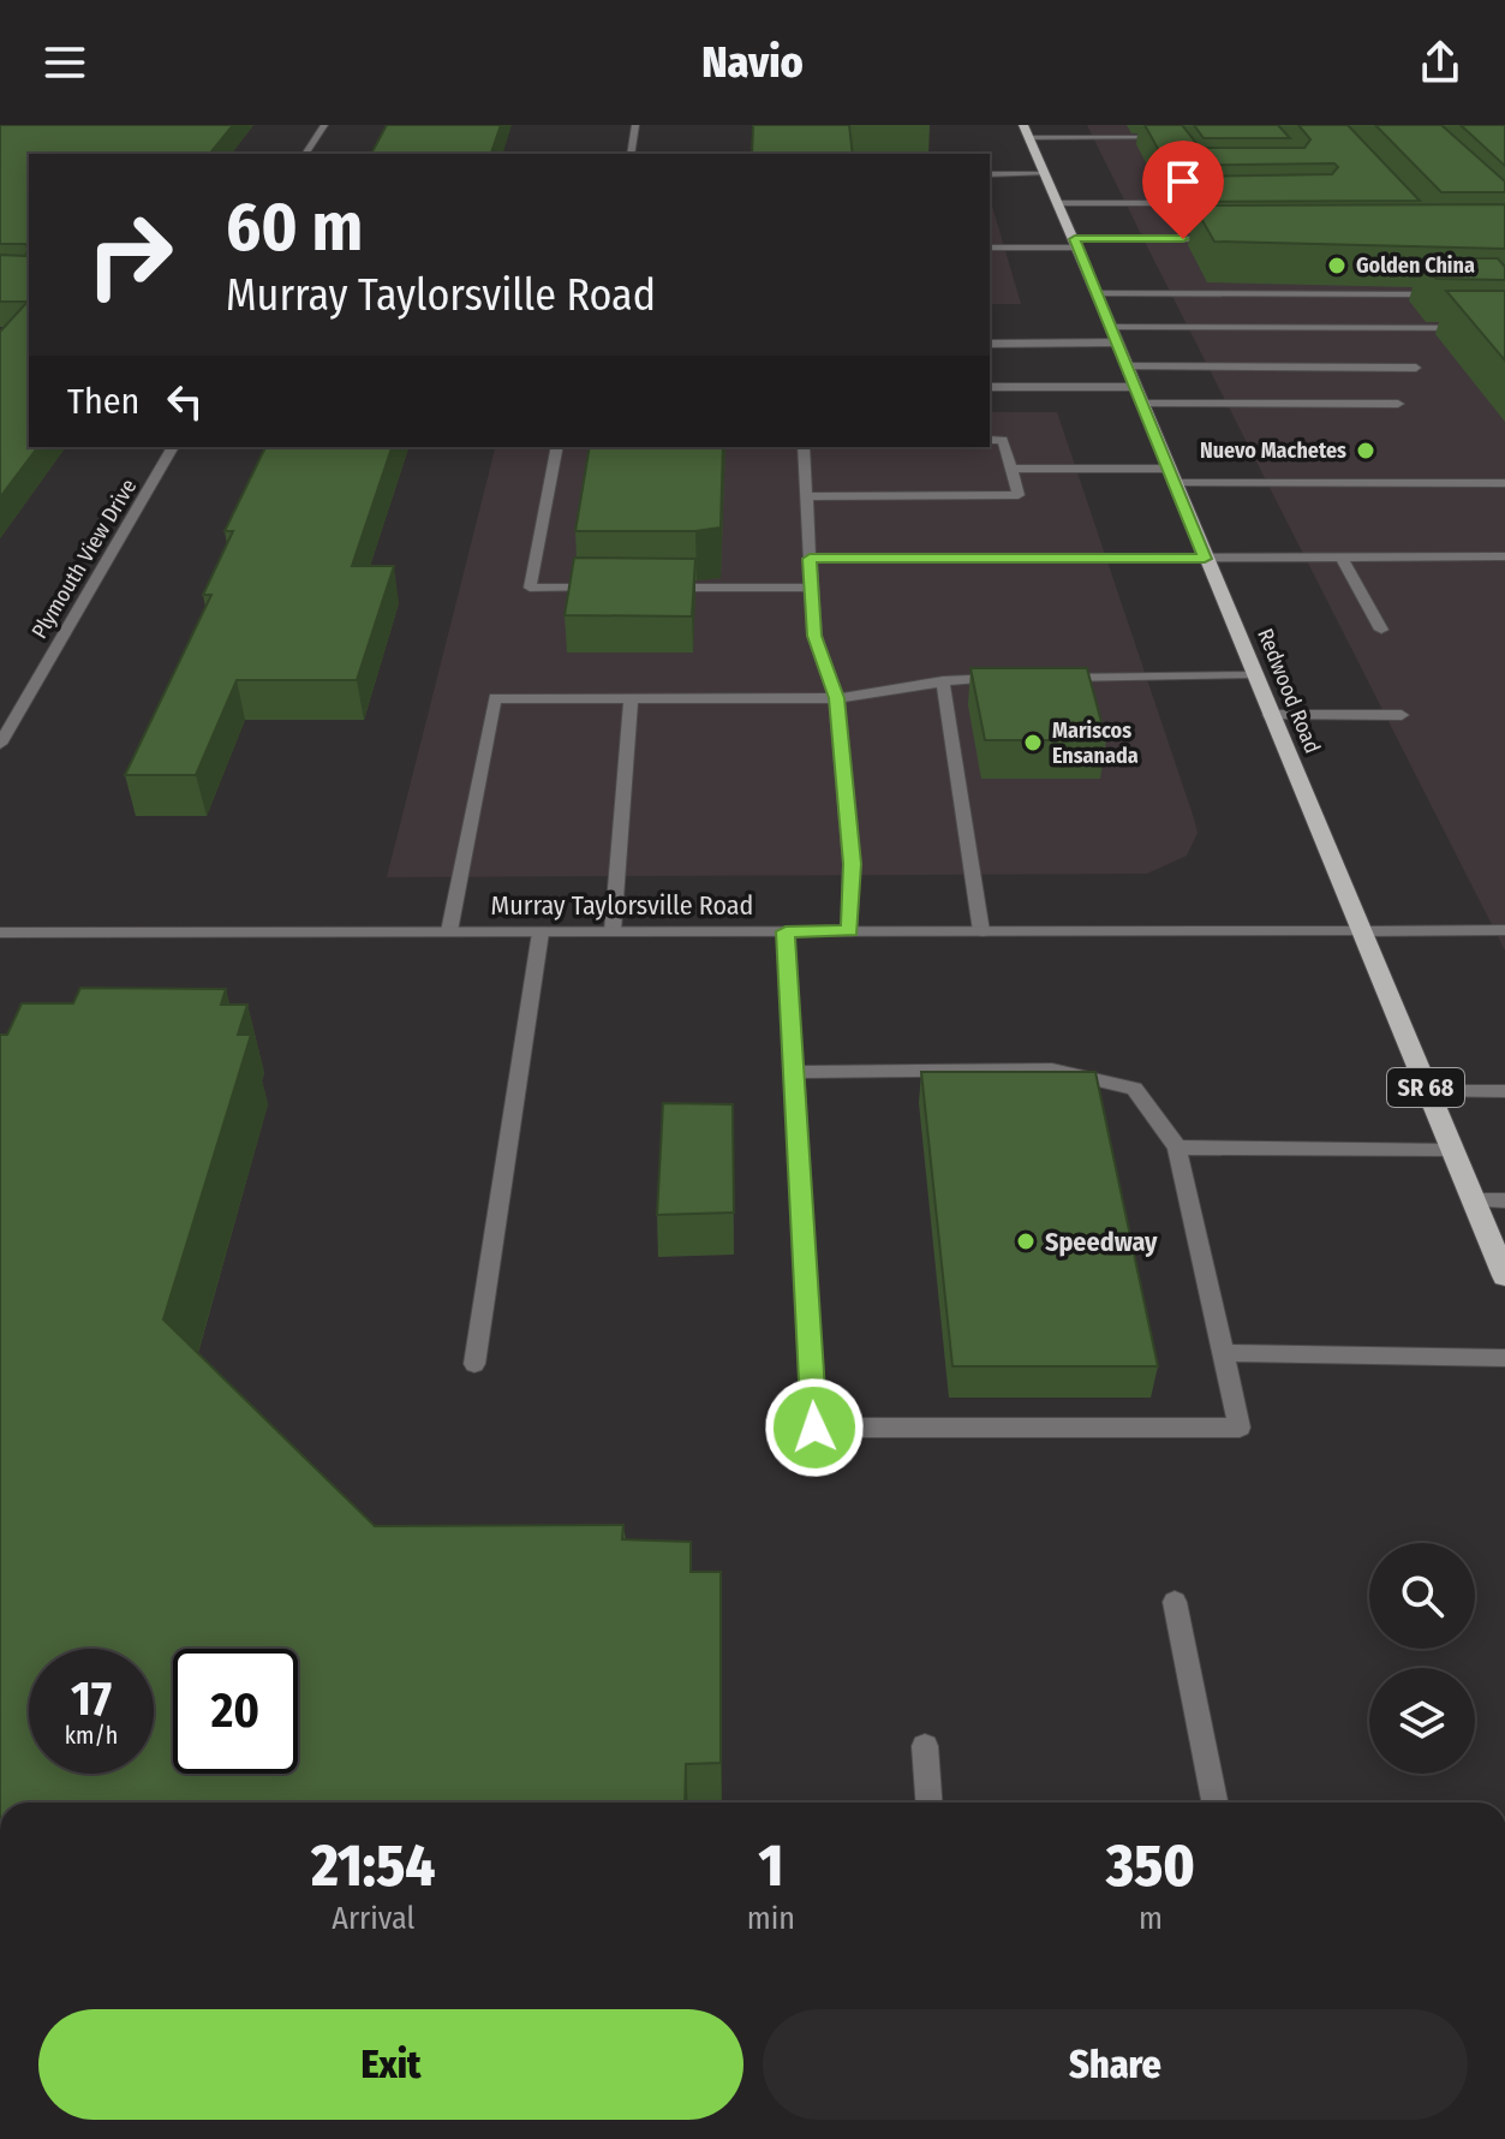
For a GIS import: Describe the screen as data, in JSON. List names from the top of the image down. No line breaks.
{"streets":{"main road":["Redwood Road","SR 68"],"street":["Plymouth View Drive","Murray Taylorsville Road"]},"crossings":[["Redwood Road","Murray Taylorsville Road"]],"places":["Golden China","Nuevo Machetes","Mariscos Ensanada","Speedway"],"page":{"header":"Navio","turn":["60 m","Murray Taylorsville Road"],"then":"Then","speed":"17 km/h","limit":"20","eta":["21:54","Arrival","1","min","350","m"],"buttons":["Exit","Share"]}}
